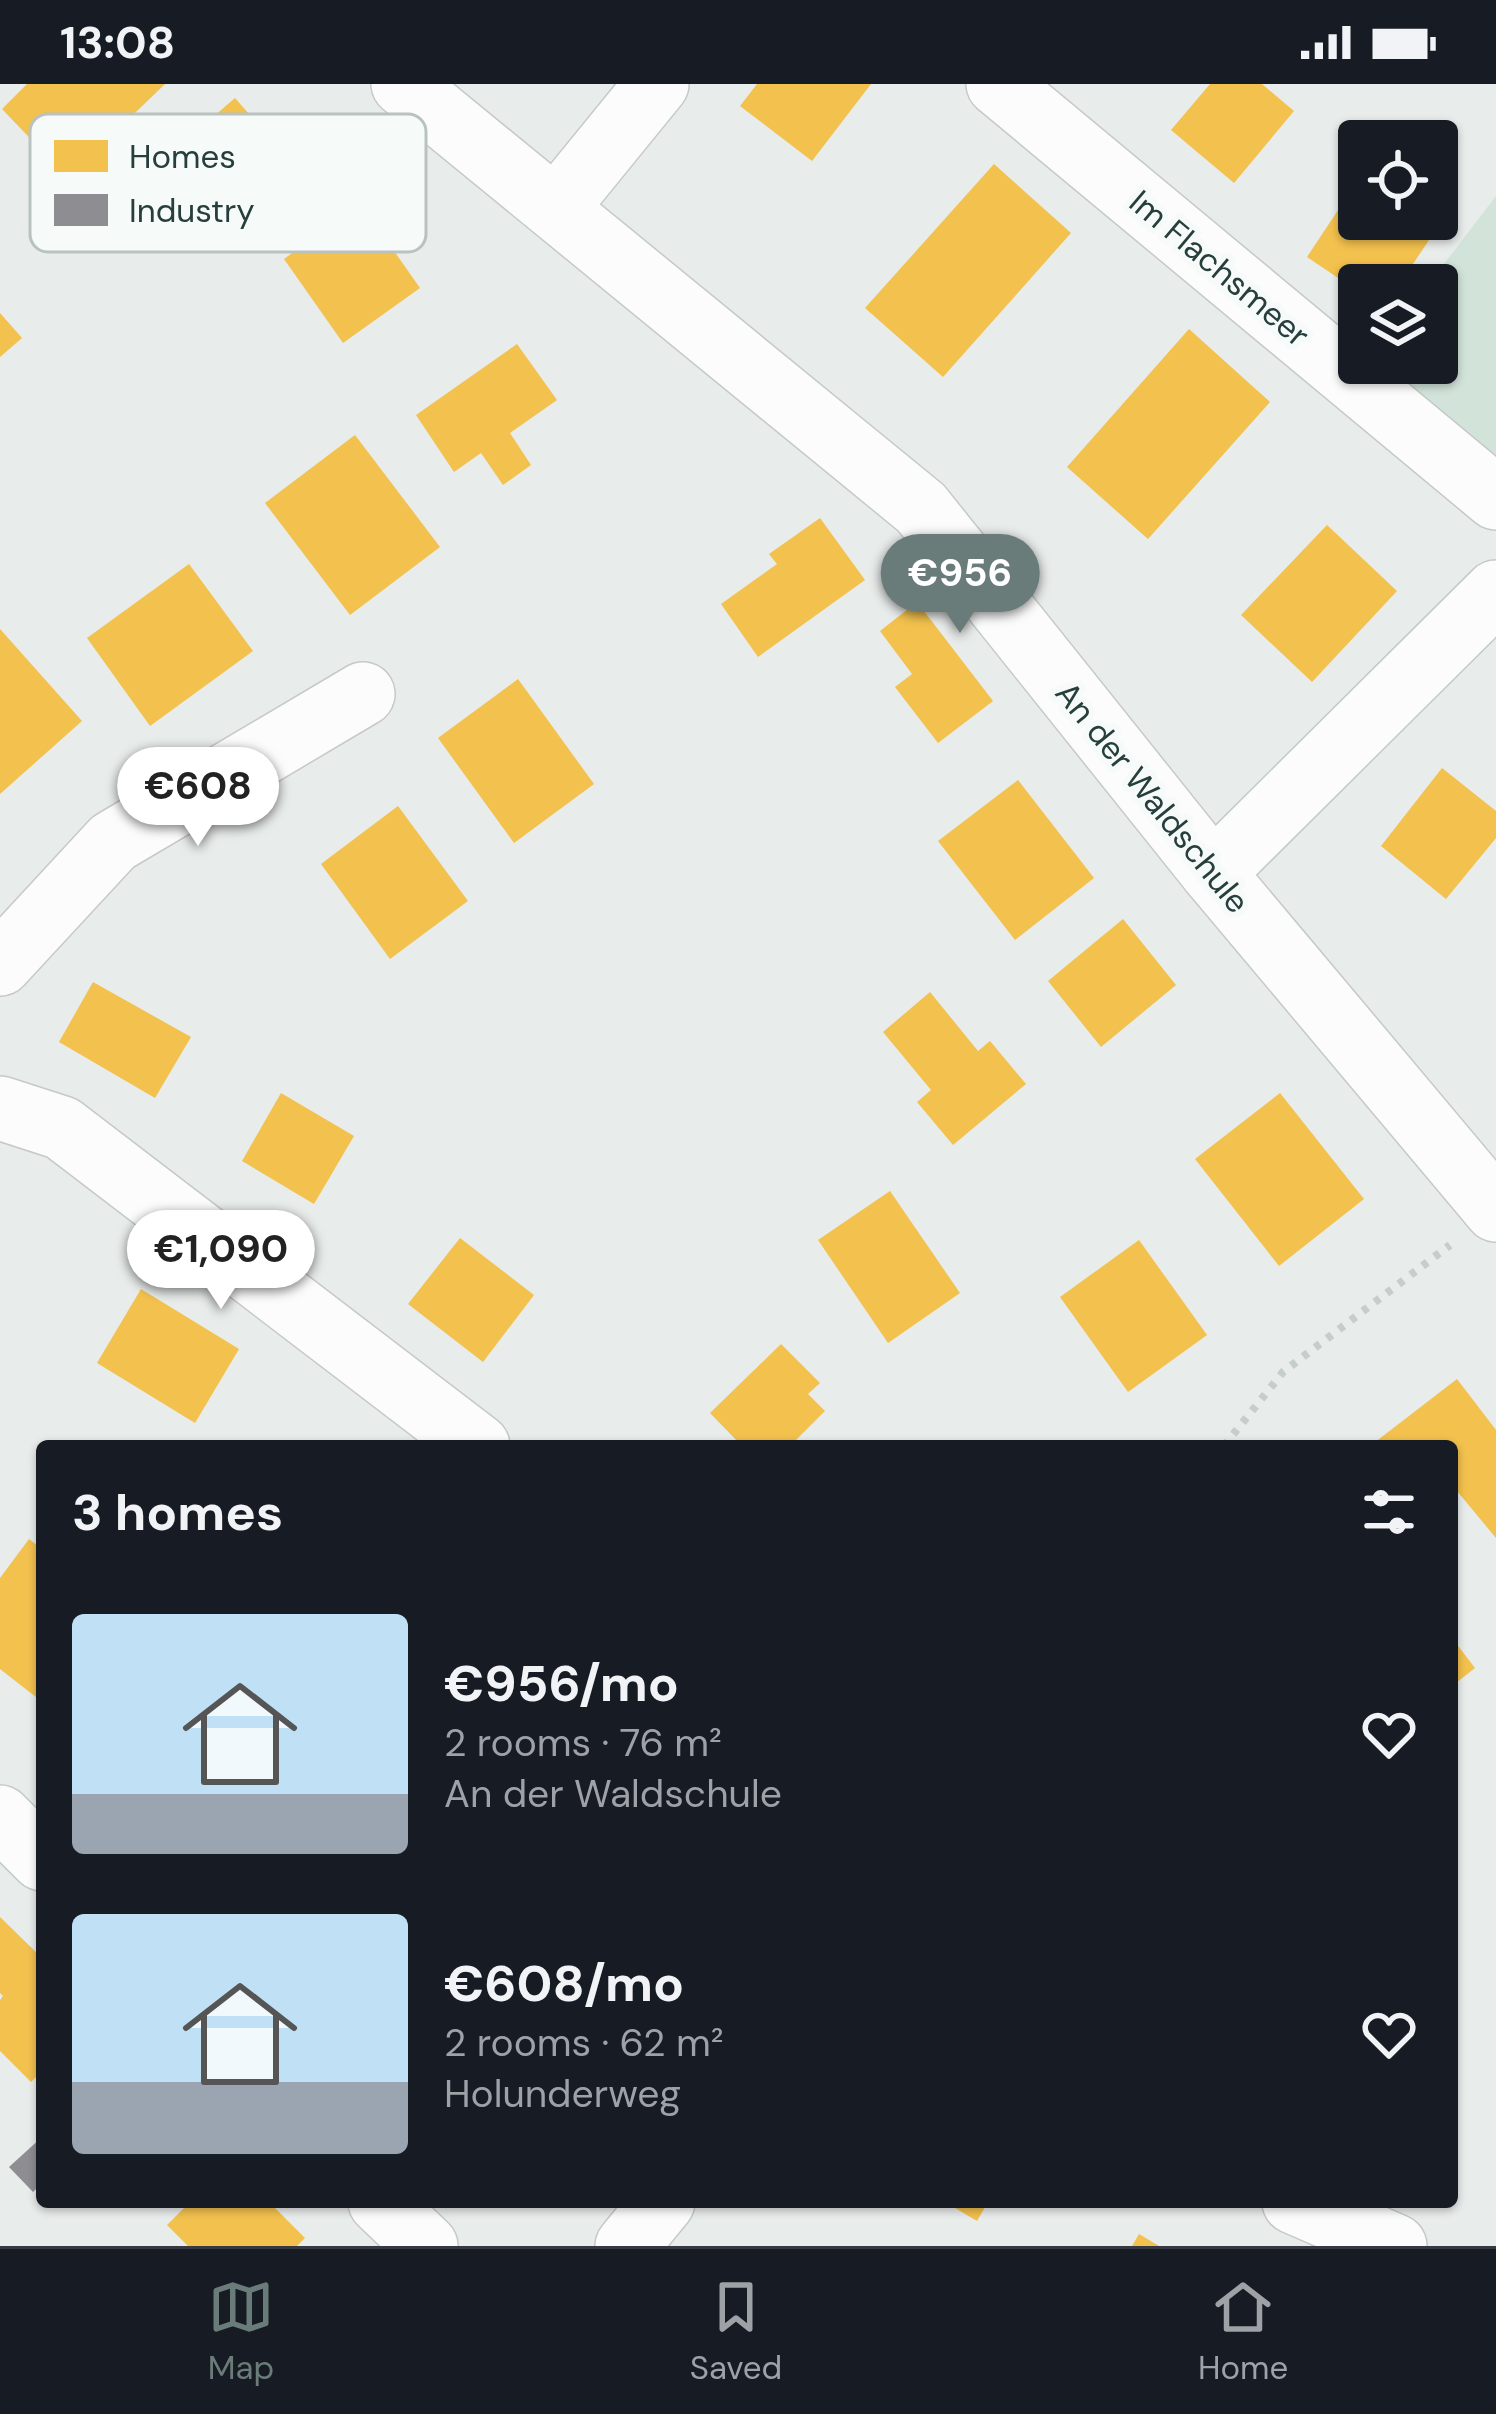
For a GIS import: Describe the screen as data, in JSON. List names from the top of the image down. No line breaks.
{"streets":{"street":["Im Flachsmeer","An der Waldschule"]},"legend":["Homes","Industry"],"page":{"status":"13:08","price":["€956","€608","€1,090"],"heading":"3 homes","list":[{"name":"€956/mo","note":"2 rooms · 76 m² · An der Waldschule"},{"name":"€608/mo","note":"2 rooms · 62 m² · Holunderweg"}],"tabs":["Map","Saved","Home"]}}
